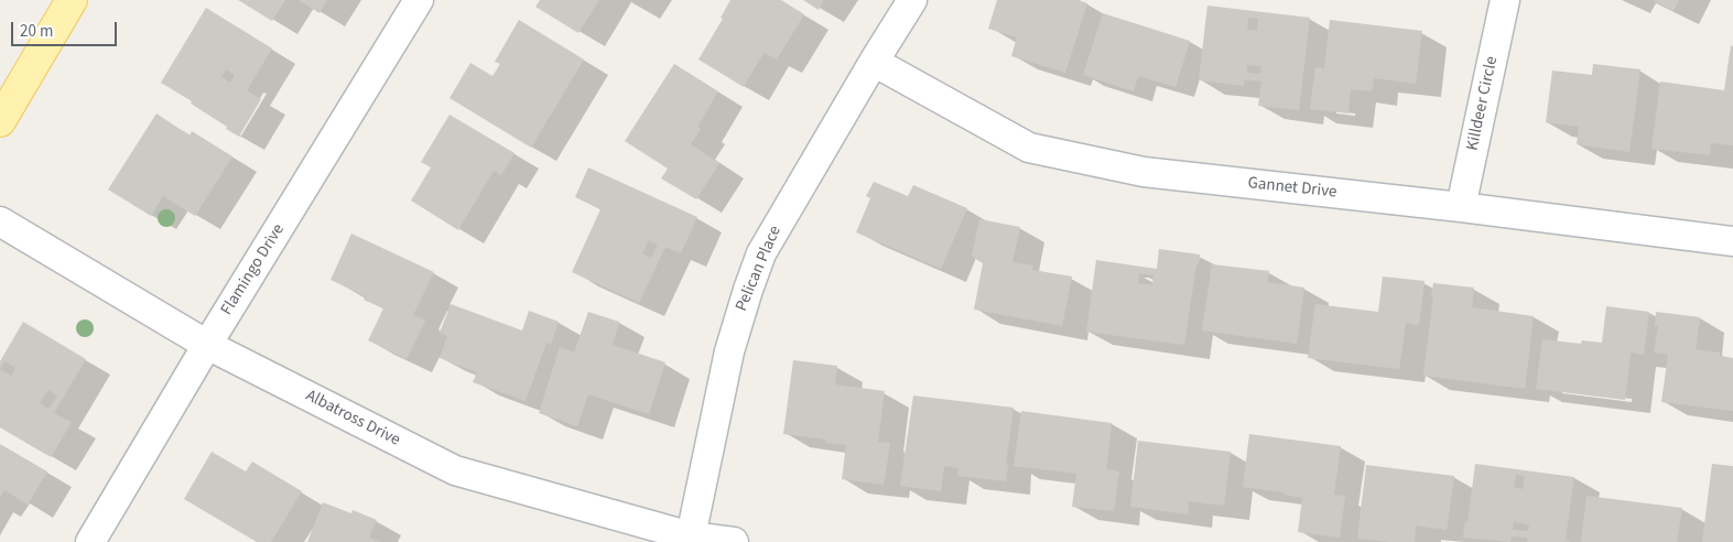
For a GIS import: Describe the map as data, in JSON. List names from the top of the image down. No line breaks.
{"streets":{"street":["Killdeer Circle","Gannet Drive","Pelican Place","Flamingo Drive","Albatross Drive"]},"crossings":[["Killdeer Circle","Gannet Drive"],["Gannet Drive","Pelican Place"],["Pelican Place","Albatross Drive"],["Flamingo Drive","Albatross Drive"]],"scale_bar":"20 m"}
